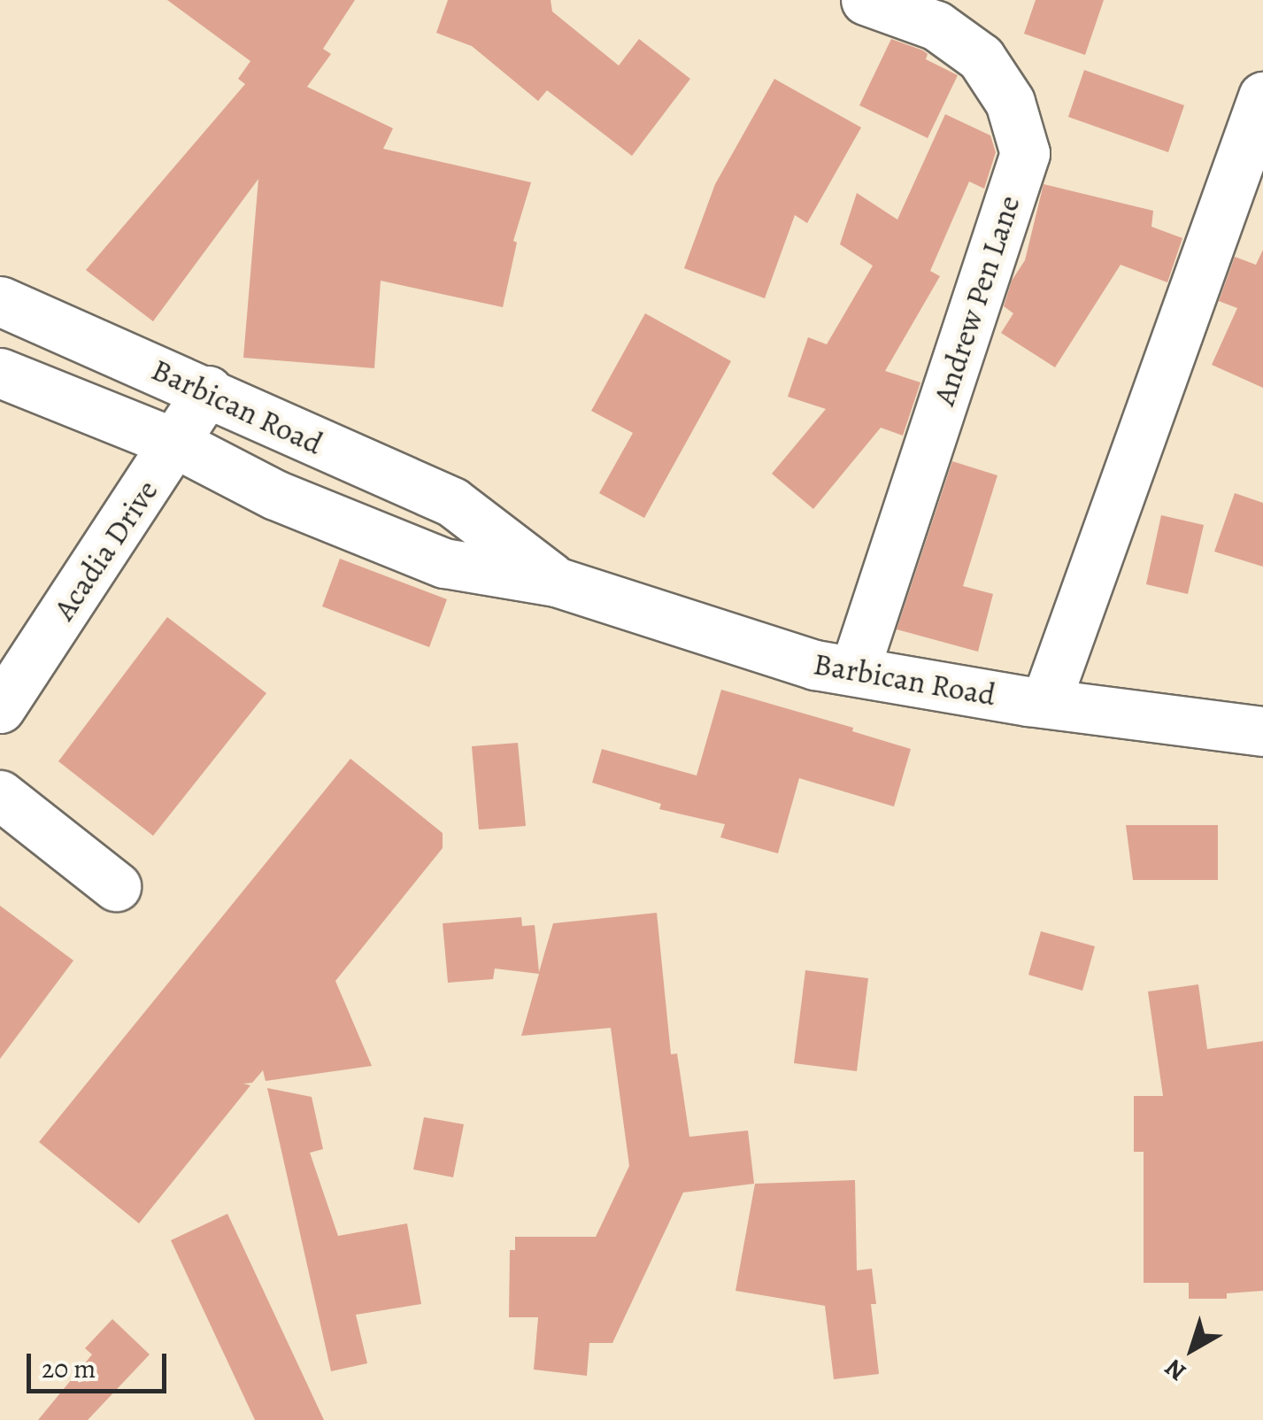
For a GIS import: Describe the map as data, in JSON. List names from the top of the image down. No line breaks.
{"streets":{"main road":["Andrew Pen Lane","Barbican Road","Acadia Drive"]},"crossings":[["Andrew Pen Lane","Barbican Road"],["Barbican Road","Acadia Drive"]],"scale_bar":"20 m","north":"bottom left"}
